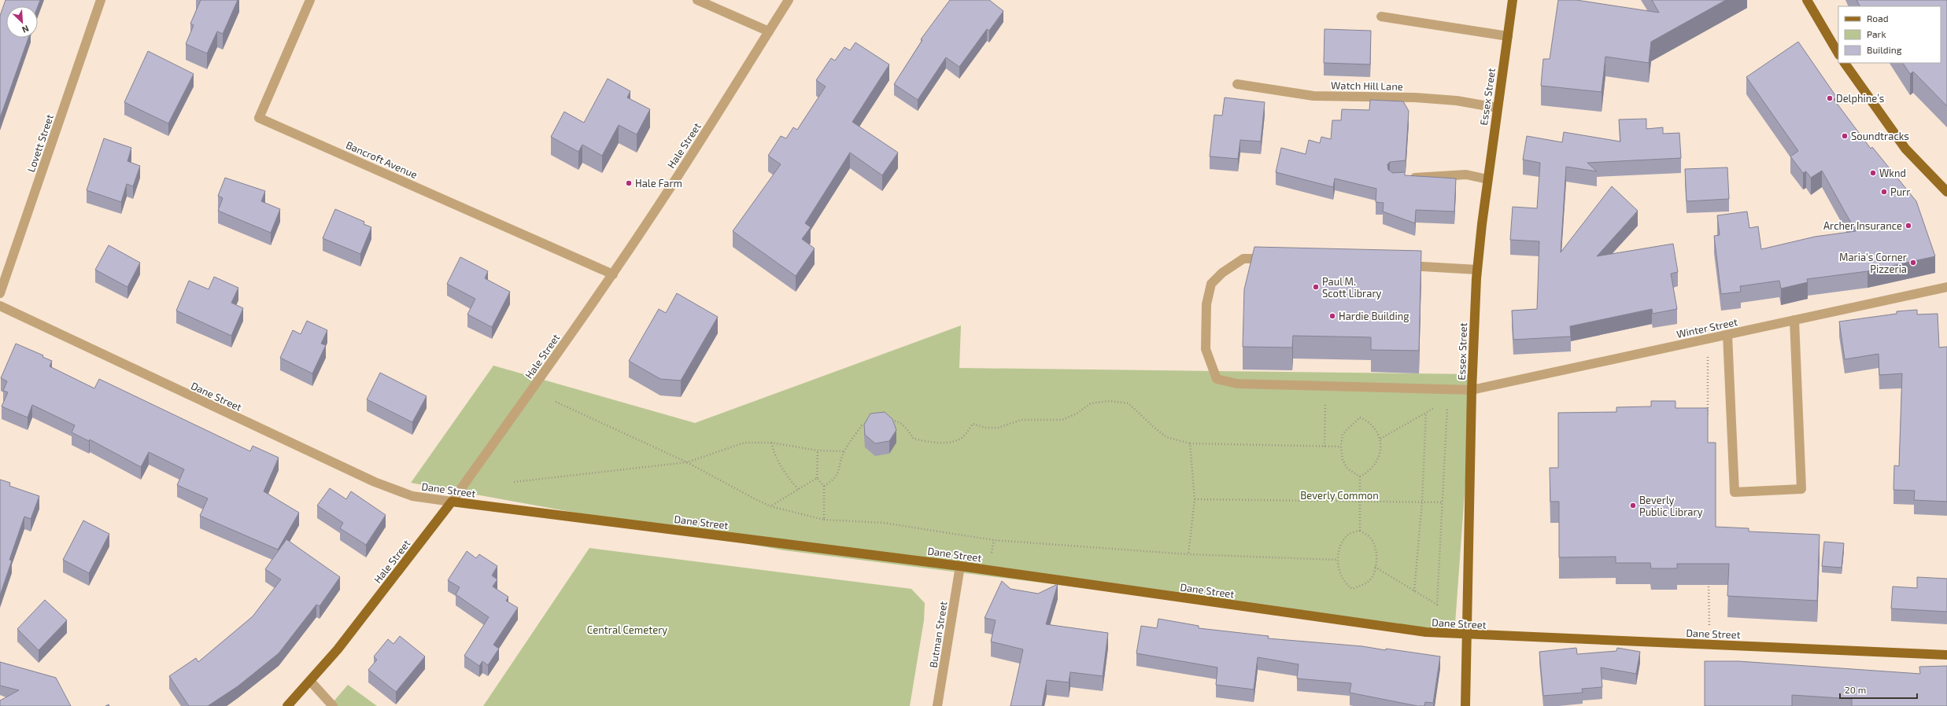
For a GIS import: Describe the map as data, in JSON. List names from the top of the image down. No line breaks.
{"streets":{"main road":["Essex Street","Hale Street","Dane Street"],"street":["Watch Hill Lane","Lovett Street","Bancroft Avenue","Winter Street","Butman Street"]},"crossings":[["Watch Hill Lane","Essex Street"],["Essex Street","Winter Street"],["Essex Street","Dane Street"],["Hale Street","Bancroft Avenue"],["Hale Street","Dane Street"],["Dane Street","Butman Street"]],"parks":["Beverly Common","Central Cemetery"],"places":["Delphine’s","Soundtracks","Wknd","Hale Farm","Purr","Archer Insurance","Maria's Corner Pizzeria","Paul M. Scott Library","Hardie Building","Beverly Public Library"],"legend":["Road","Park","Building"],"scale_bar":"20 m","north":"bottom right"}
